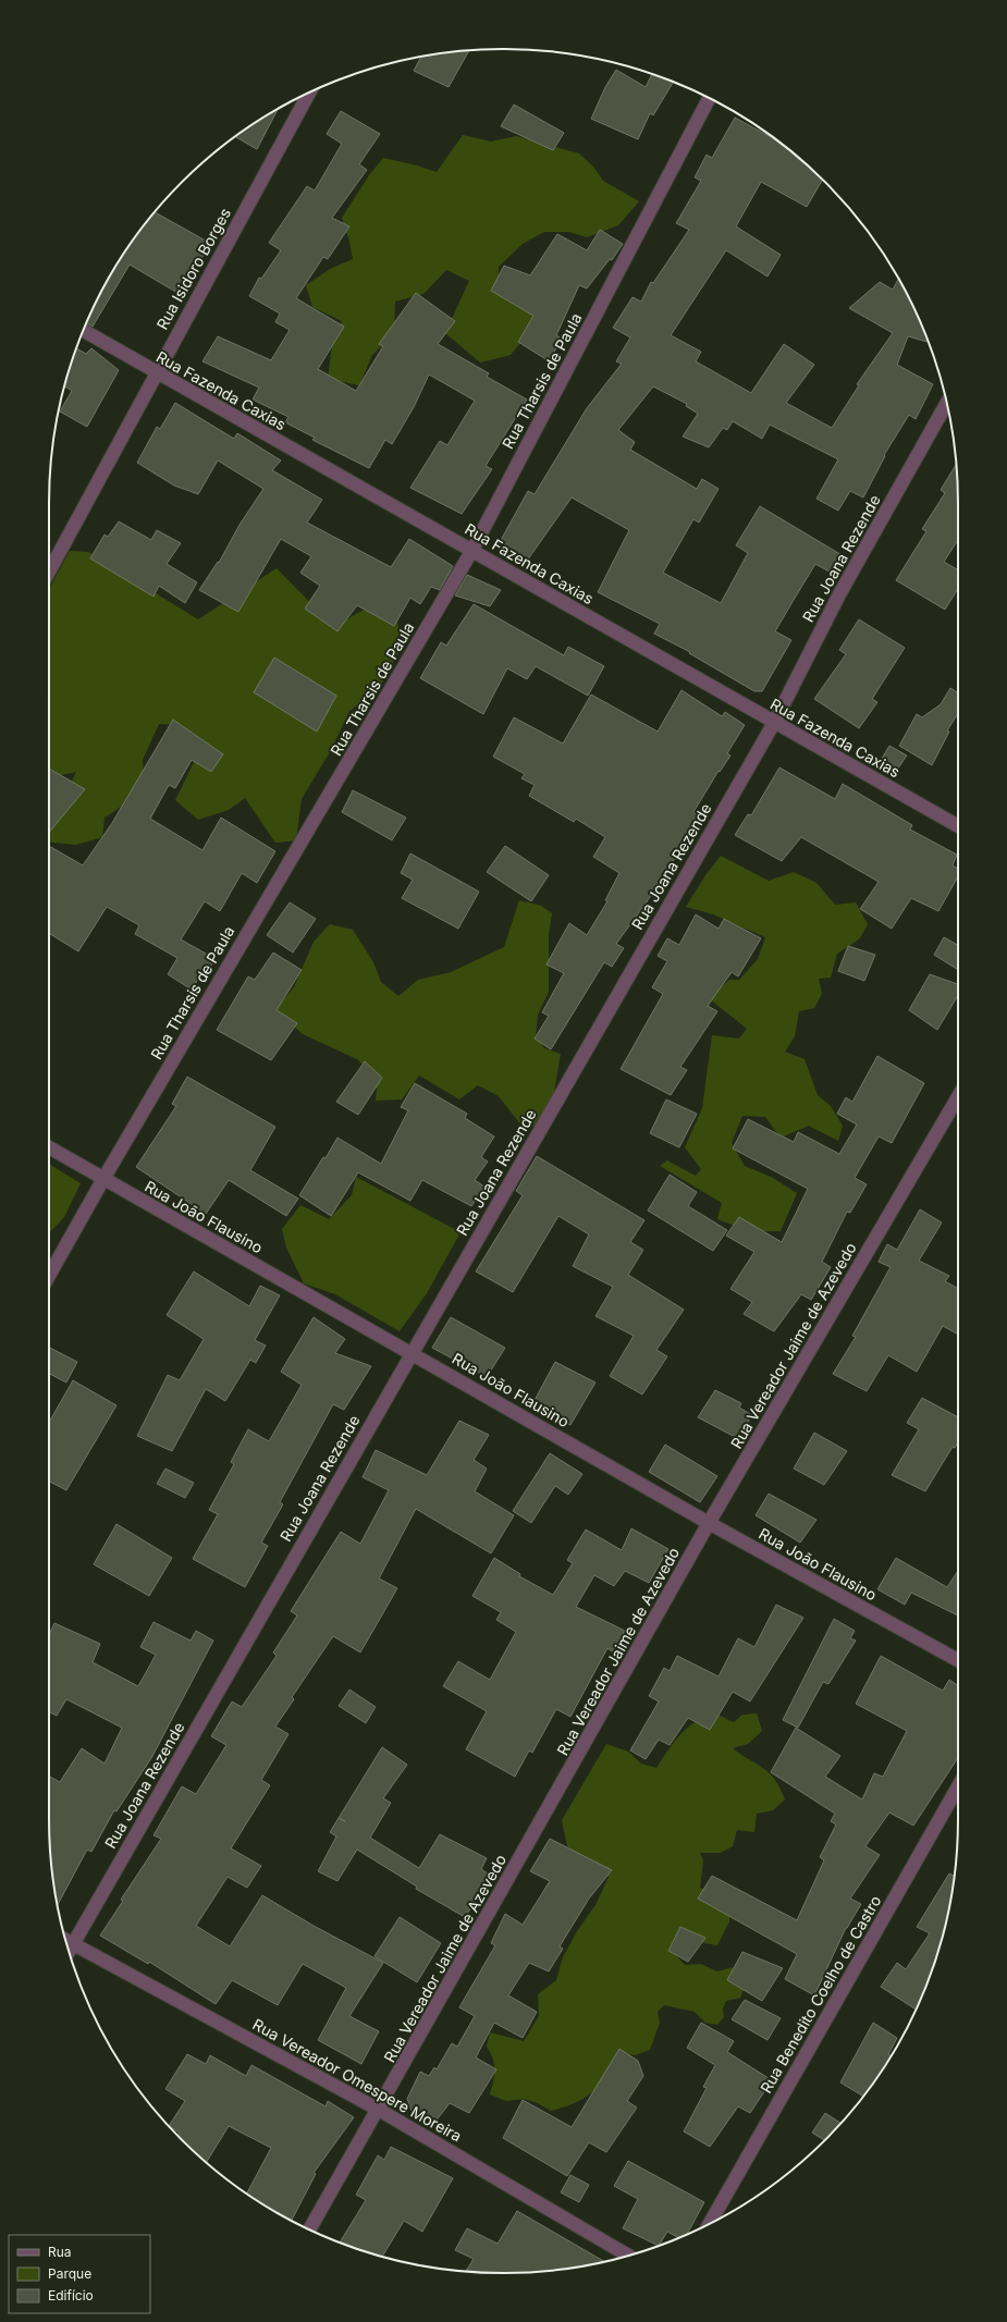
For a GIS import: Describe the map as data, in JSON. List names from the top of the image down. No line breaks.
{"streets":{"street":["Rua Isidoro Borges","Rua Tharsis de Paula","Rua Fazenda Caxias","Rua Joana Rezende","Rua João Flausino","Rua Vereador Jaime de Azevedo","Rua Benedito Coelho de Castro","Rua Vereador Omespere Moreira"]},"crossings":[["Rua Isidoro Borges","Rua Fazenda Caxias"],["Rua Tharsis de Paula","Rua Fazenda Caxias"],["Rua Tharsis de Paula","Rua João Flausino"],["Rua Fazenda Caxias","Rua Joana Rezende"],["Rua Joana Rezende","Rua João Flausino"],["Rua Joana Rezende","Rua Vereador Omespere Moreira"],["Rua João Flausino","Rua Vereador Jaime de Azevedo"],["Rua Vereador Jaime de Azevedo","Rua Vereador Omespere Moreira"]],"legend":["Rua","Parque","Edifício"]}
